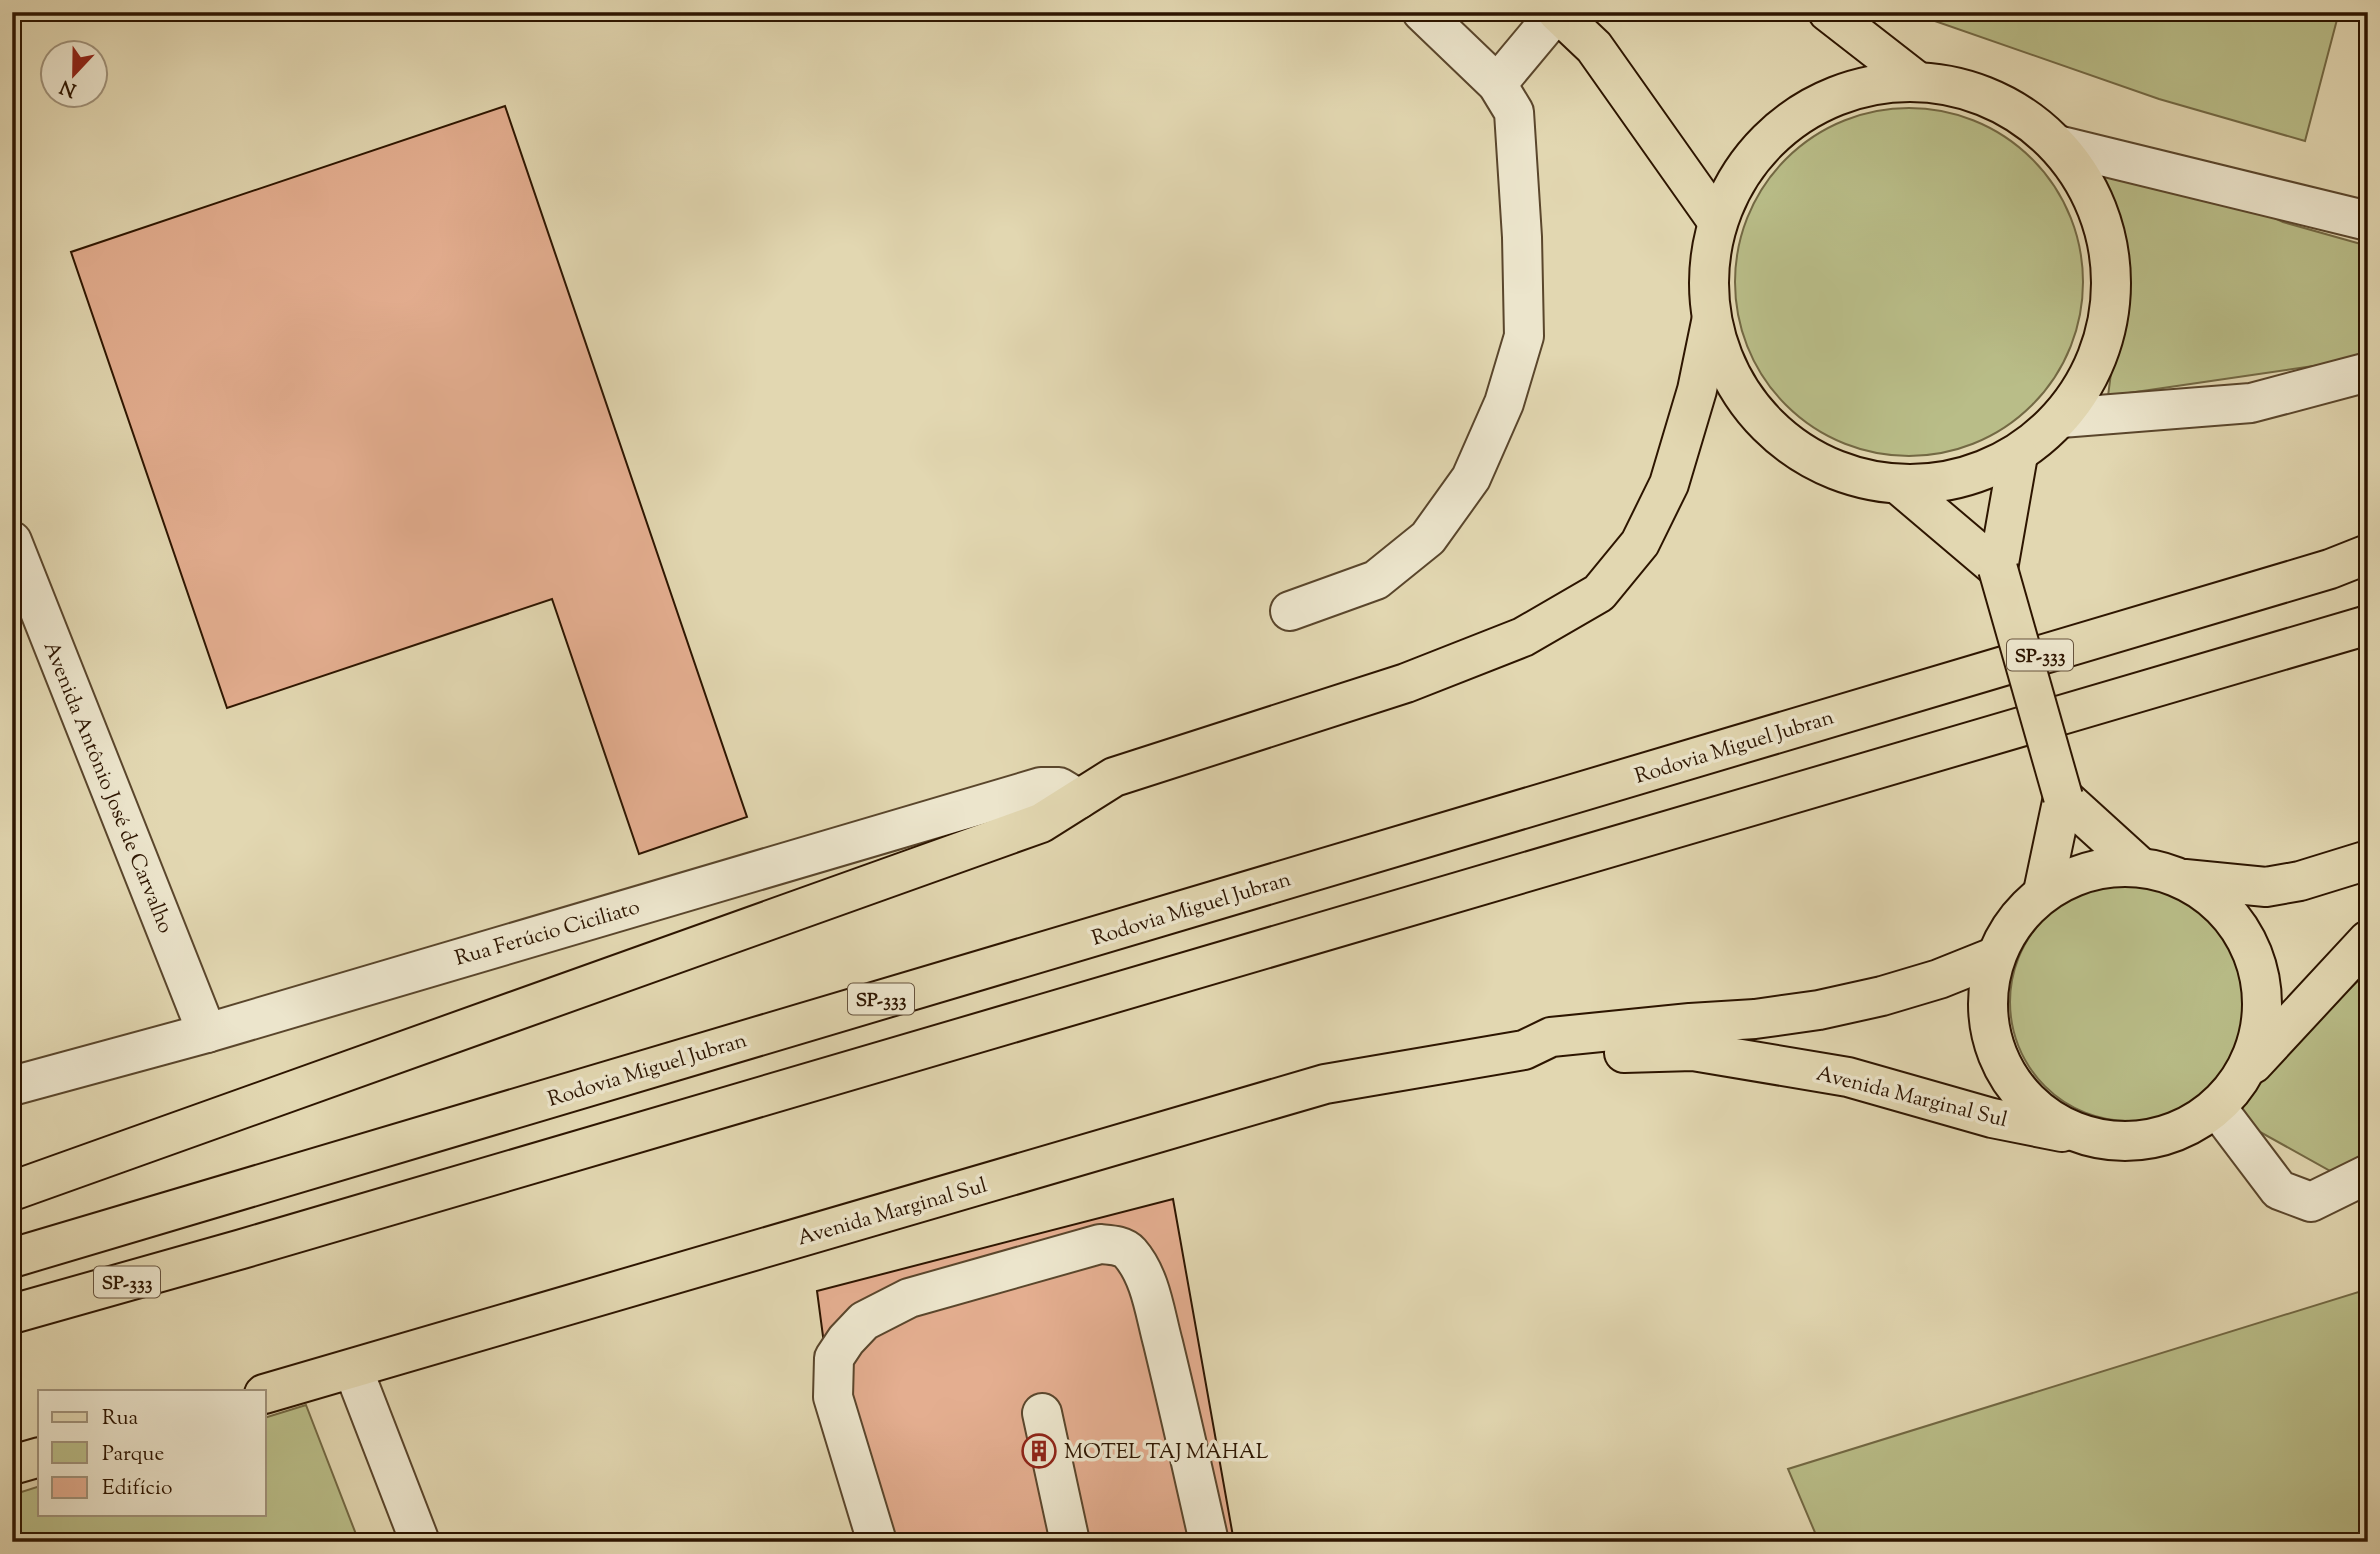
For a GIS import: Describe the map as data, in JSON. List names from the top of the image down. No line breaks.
{"streets":{"main road":["SP-333","Rodovia Miguel Jubran","Avenida Marginal Sul"],"street":["Avenida Antônio José de Carvalho","Rua Ferúcio Ciciliato"]},"crossings":[["Avenida Antônio José de Carvalho","Rua Ferúcio Ciciliato"]],"places":{"building":["MOTEL TAJ MAHAL"]},"legend":["Rua","Parque","Edifício"],"north":"bottom"}
